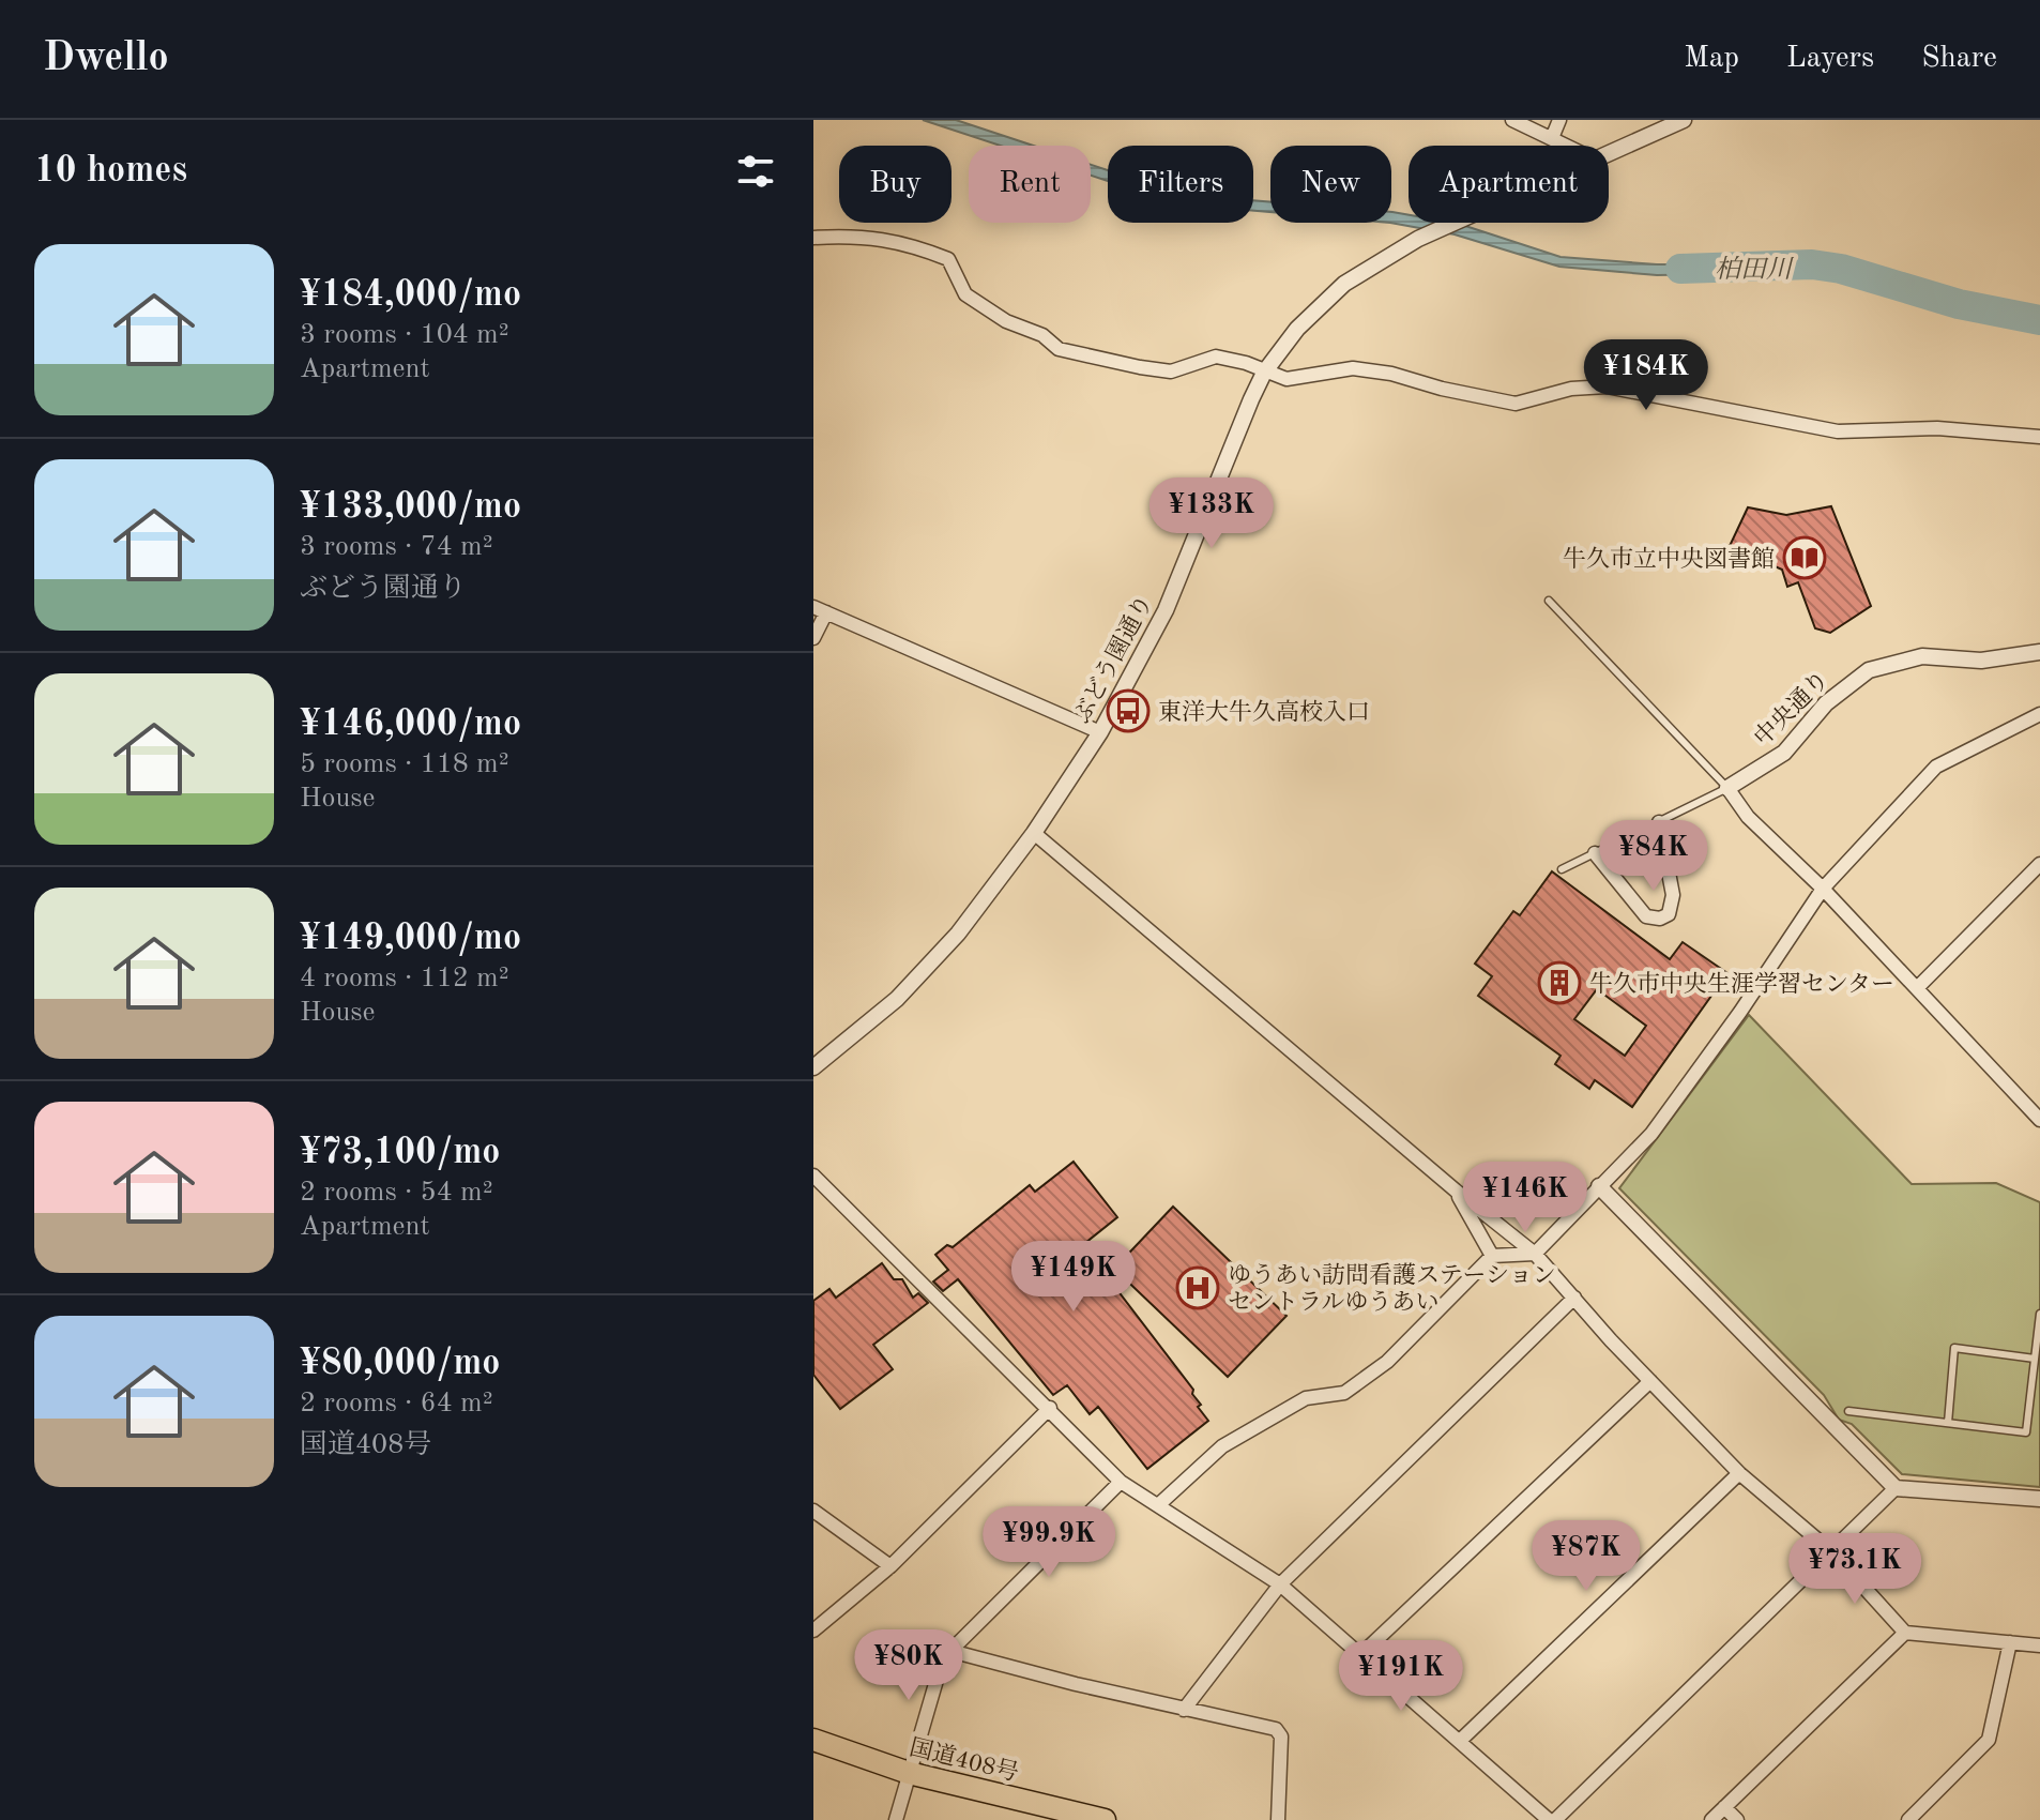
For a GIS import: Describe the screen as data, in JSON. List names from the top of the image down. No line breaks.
{"streets":{"highway":["国道408号"],"street":["ぶどう園通り","中央通り"]},"water":["柏田川"],"places":{"library":["牛久市立中央図書館"],"bus stop":["東洋大牛久高校入口"],"building":["牛久市中央生涯学習センター"],"hospital":["ゆうあい訪問看護ステーション セントラルゆうあい"]},"page":{"header":"Dwello","nav":["Map","Layers","Share"],"heading":"10 homes","chip":["Buy","Rent","Filters","New","Apartment"],"list":[{"name":"¥184,000/mo","note":"3 rooms · 104 m² · Apartment"},{"name":"¥133,000/mo","note":"3 rooms · 74 m² · ぶどう園通り"},{"name":"¥146,000/mo","note":"5 rooms · 118 m² · House"},{"name":"¥149,000/mo","note":"4 rooms · 112 m² · House"},{"name":"¥73,100/mo","note":"2 rooms · 54 m² · Apartment"},{"name":"¥80,000/mo","note":"2 rooms · 64 m² · 国道408号"}],"price":["¥184K","¥133K","¥84K","¥146K","¥149K","¥99.9K","¥87K","¥73.1K","¥80K","¥191K"]}}
